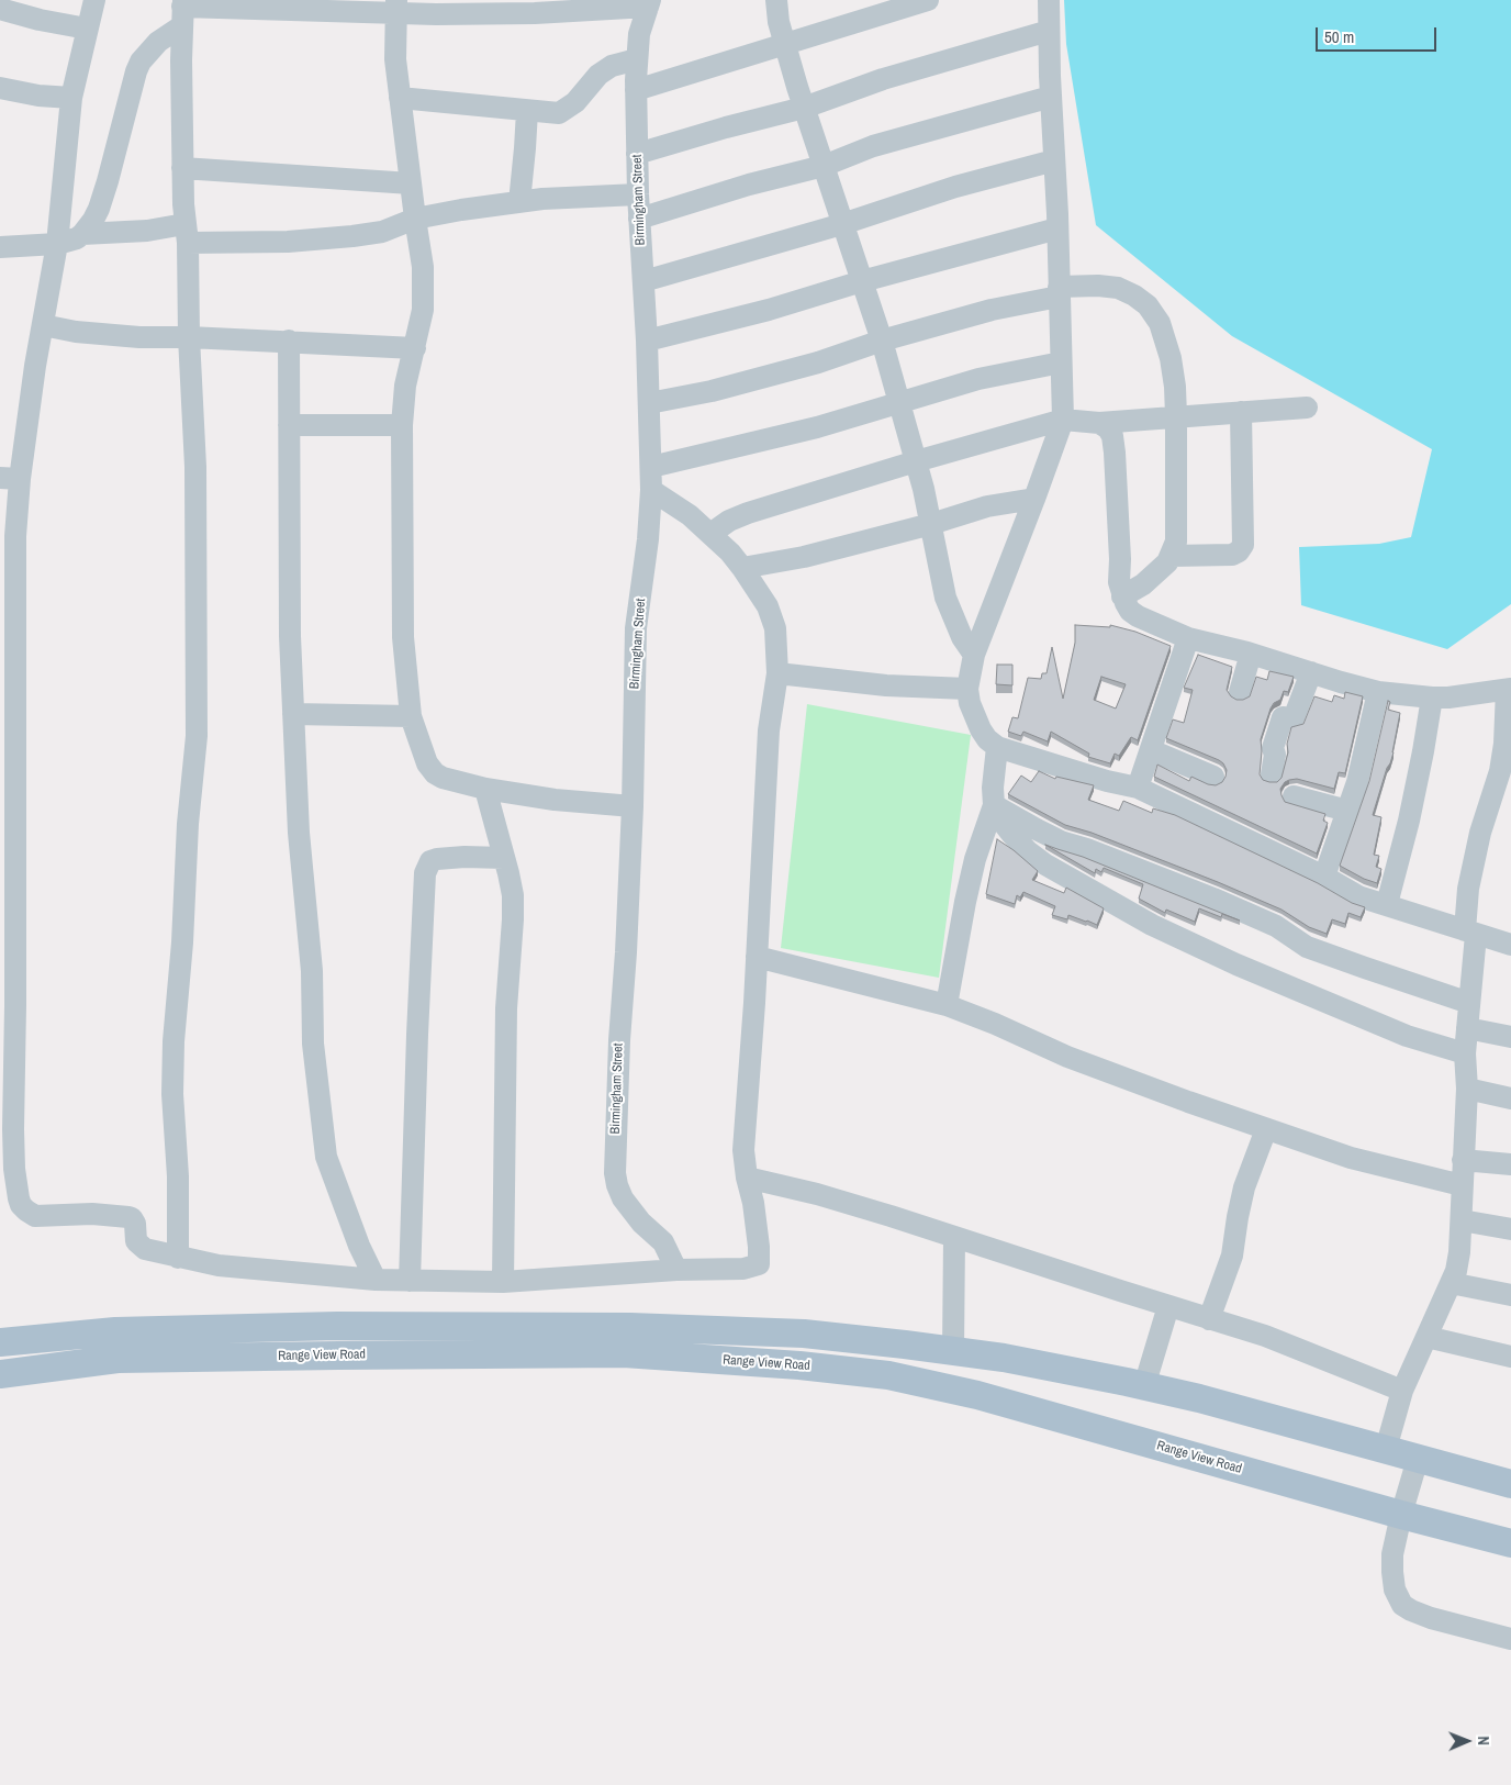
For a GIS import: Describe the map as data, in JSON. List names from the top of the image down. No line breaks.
{"streets":{"main road":["Range View Road"],"street":["Birmingham Street"]},"scale_bar":"50 m","north":"right"}
